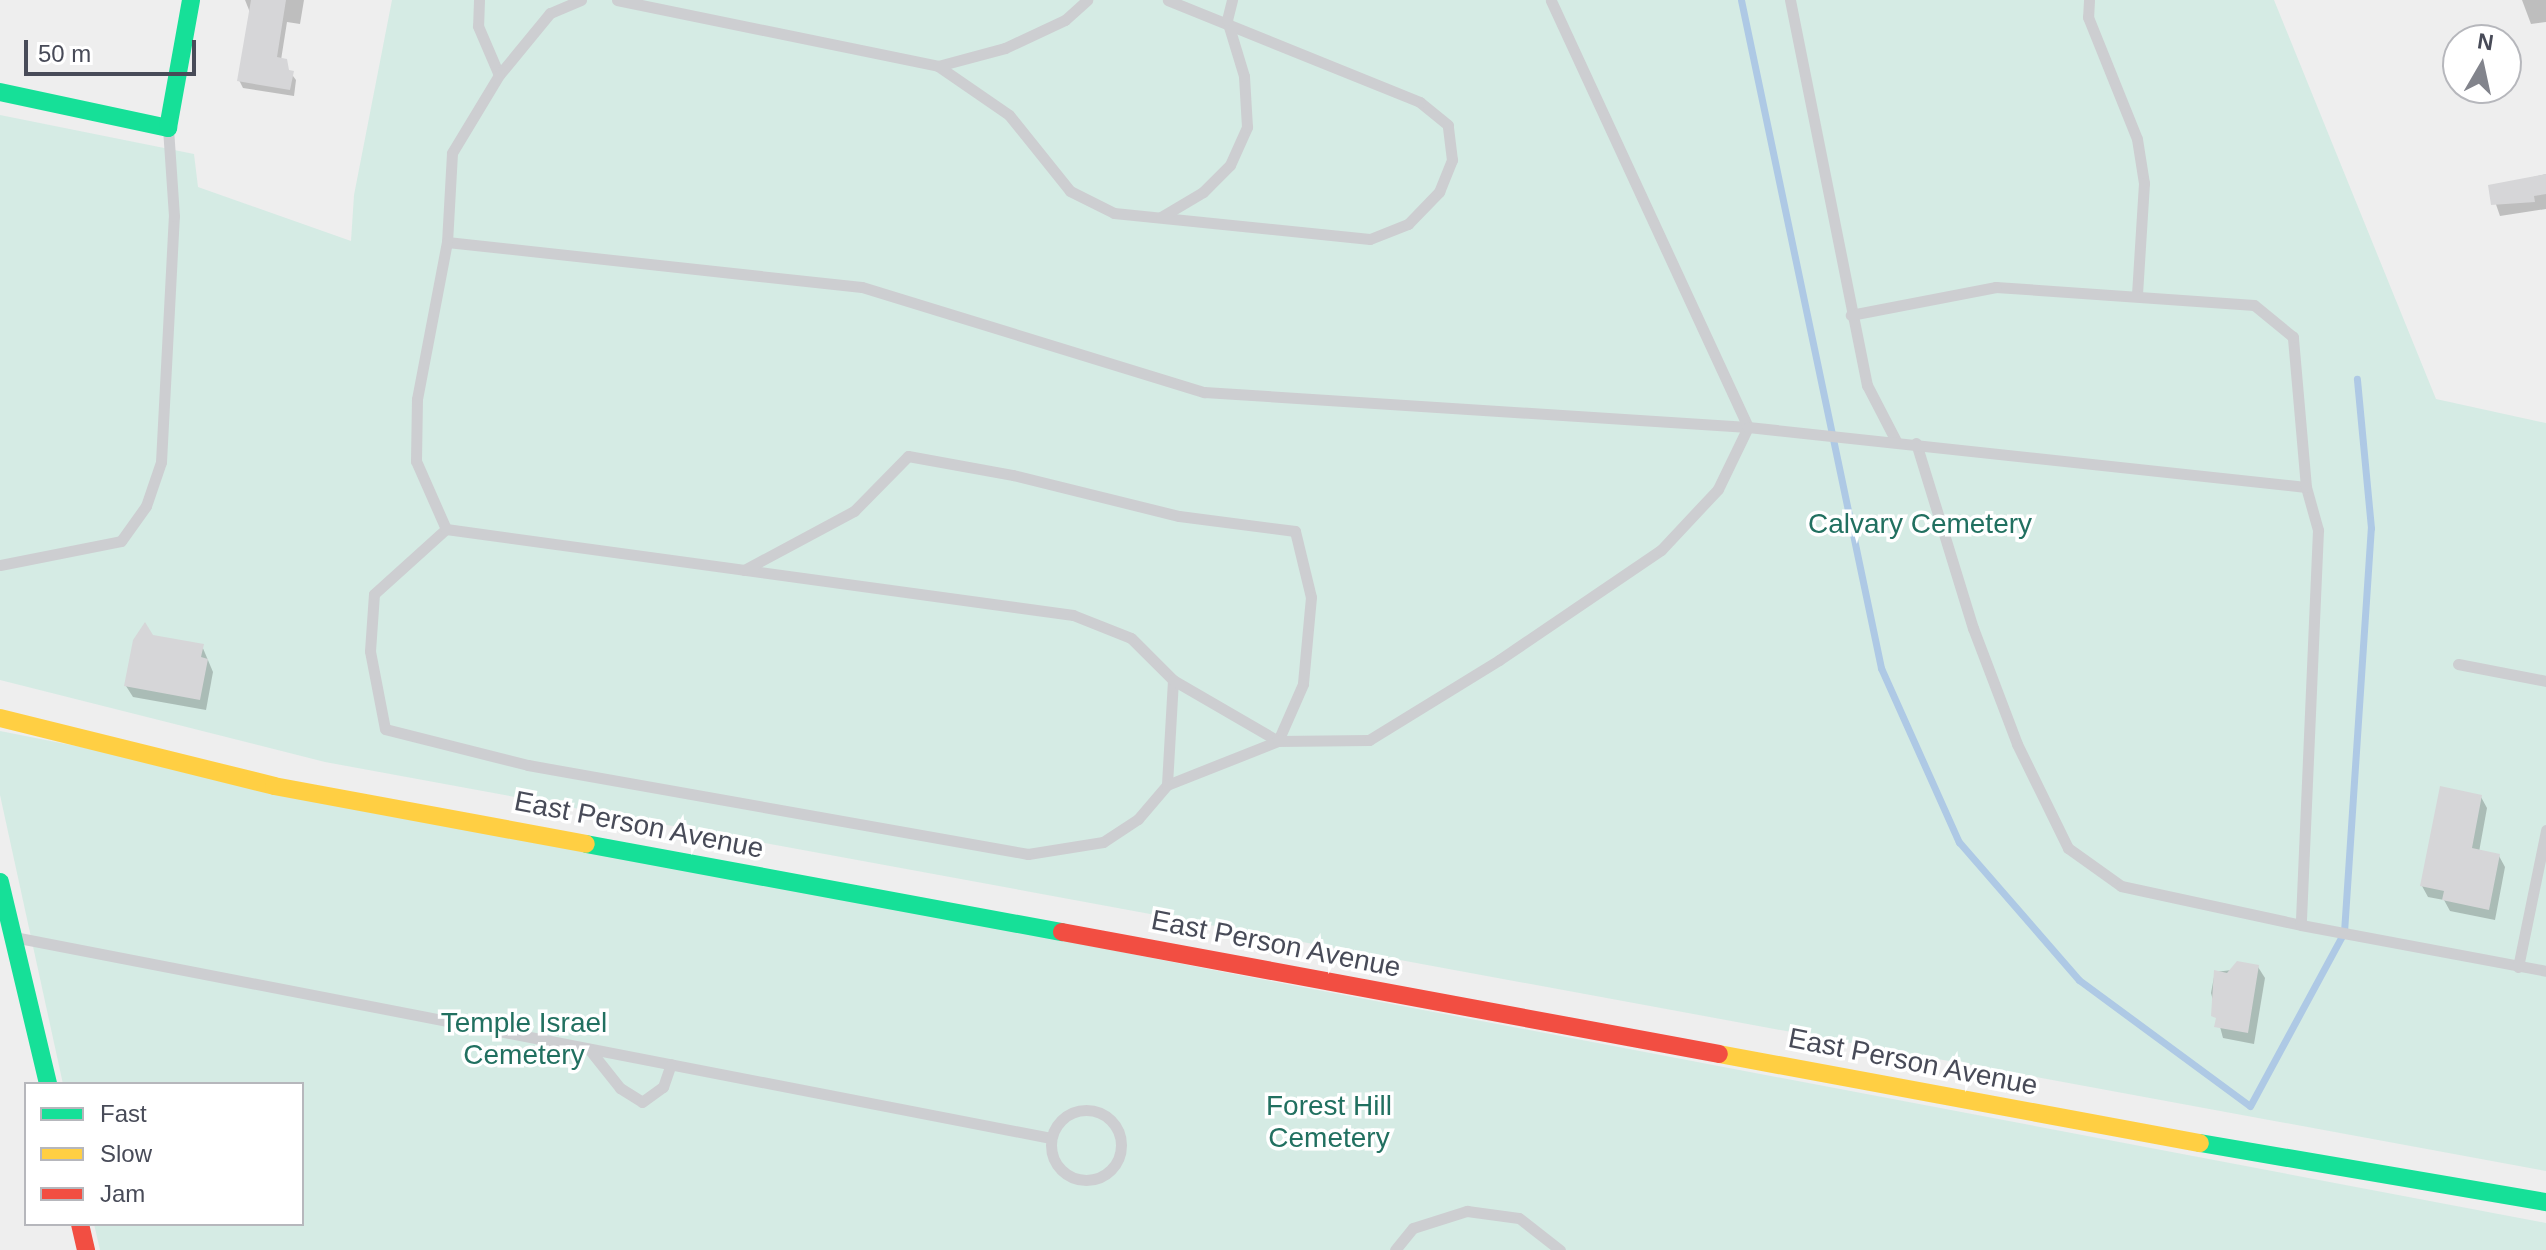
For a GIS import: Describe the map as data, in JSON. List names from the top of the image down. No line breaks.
{"streets":{"street":["East Person Avenue"]},"parks":["Calvary Cemetery","Temple Israel Cemetery","Forest Hill Cemetery"],"legend":["Fast","Slow","Jam"],"scale_bar":"50 m","north":"top"}
